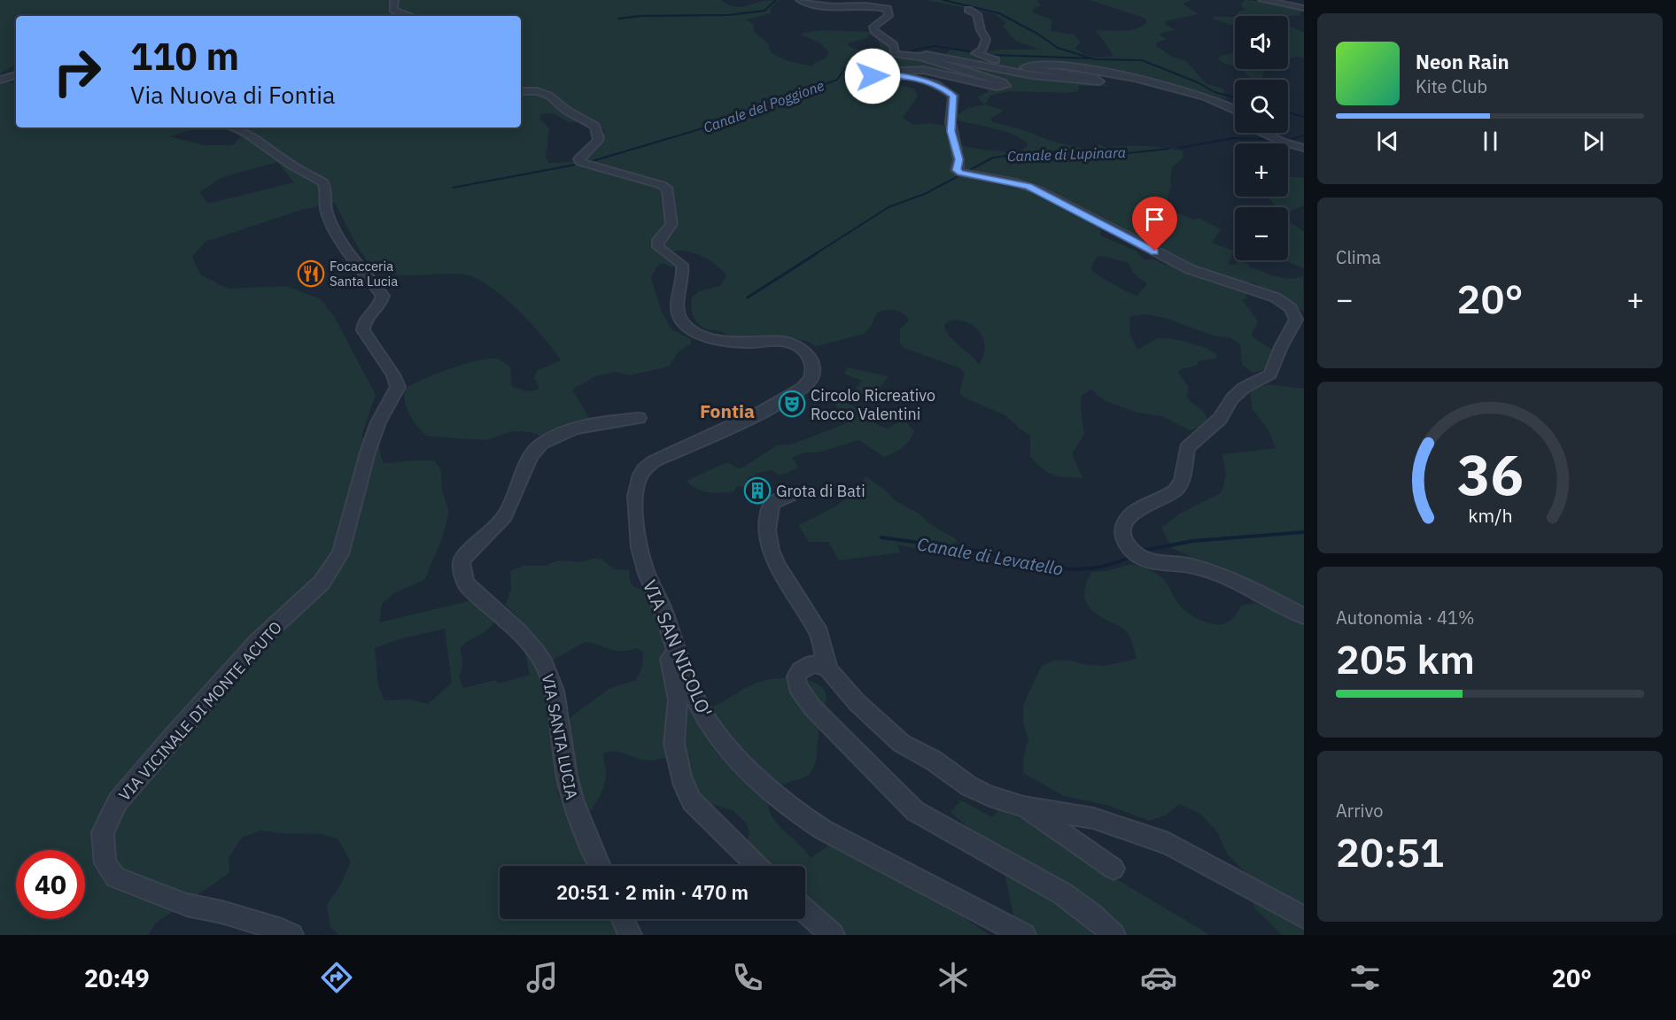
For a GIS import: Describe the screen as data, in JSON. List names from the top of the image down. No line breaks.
{"streets":{"street":["VIA SAN NICOLO'","VIA VICINALE DI MONTE ACUTO","VIA SANTA LUCIA"]},"districts":["Fontia"],"water":["Canale del Poggione","Canale di Lupinara","Canale di Levatello"],"places":{"restaurant":["Focacceria Santa Lucia"],"theatre":["Circolo Ricreativo Rocco Valentini"],"building":["Grota di Bati"]},"page":{"map_buttons":["+","−"],"turn":["110 m","Via Nuova di Fontia"],"song":["Neon Rain","Kite Club"],"tile":["Clima",["Autonomia · 41%","205 km"],["Arrivo","20:51"]],"heat":["−","20°","+"],"limit":"40","trip":"20:51 · 2 min · 470 m","tabs":["20:49","20°"],"gauge":["36","km/h"]}}
